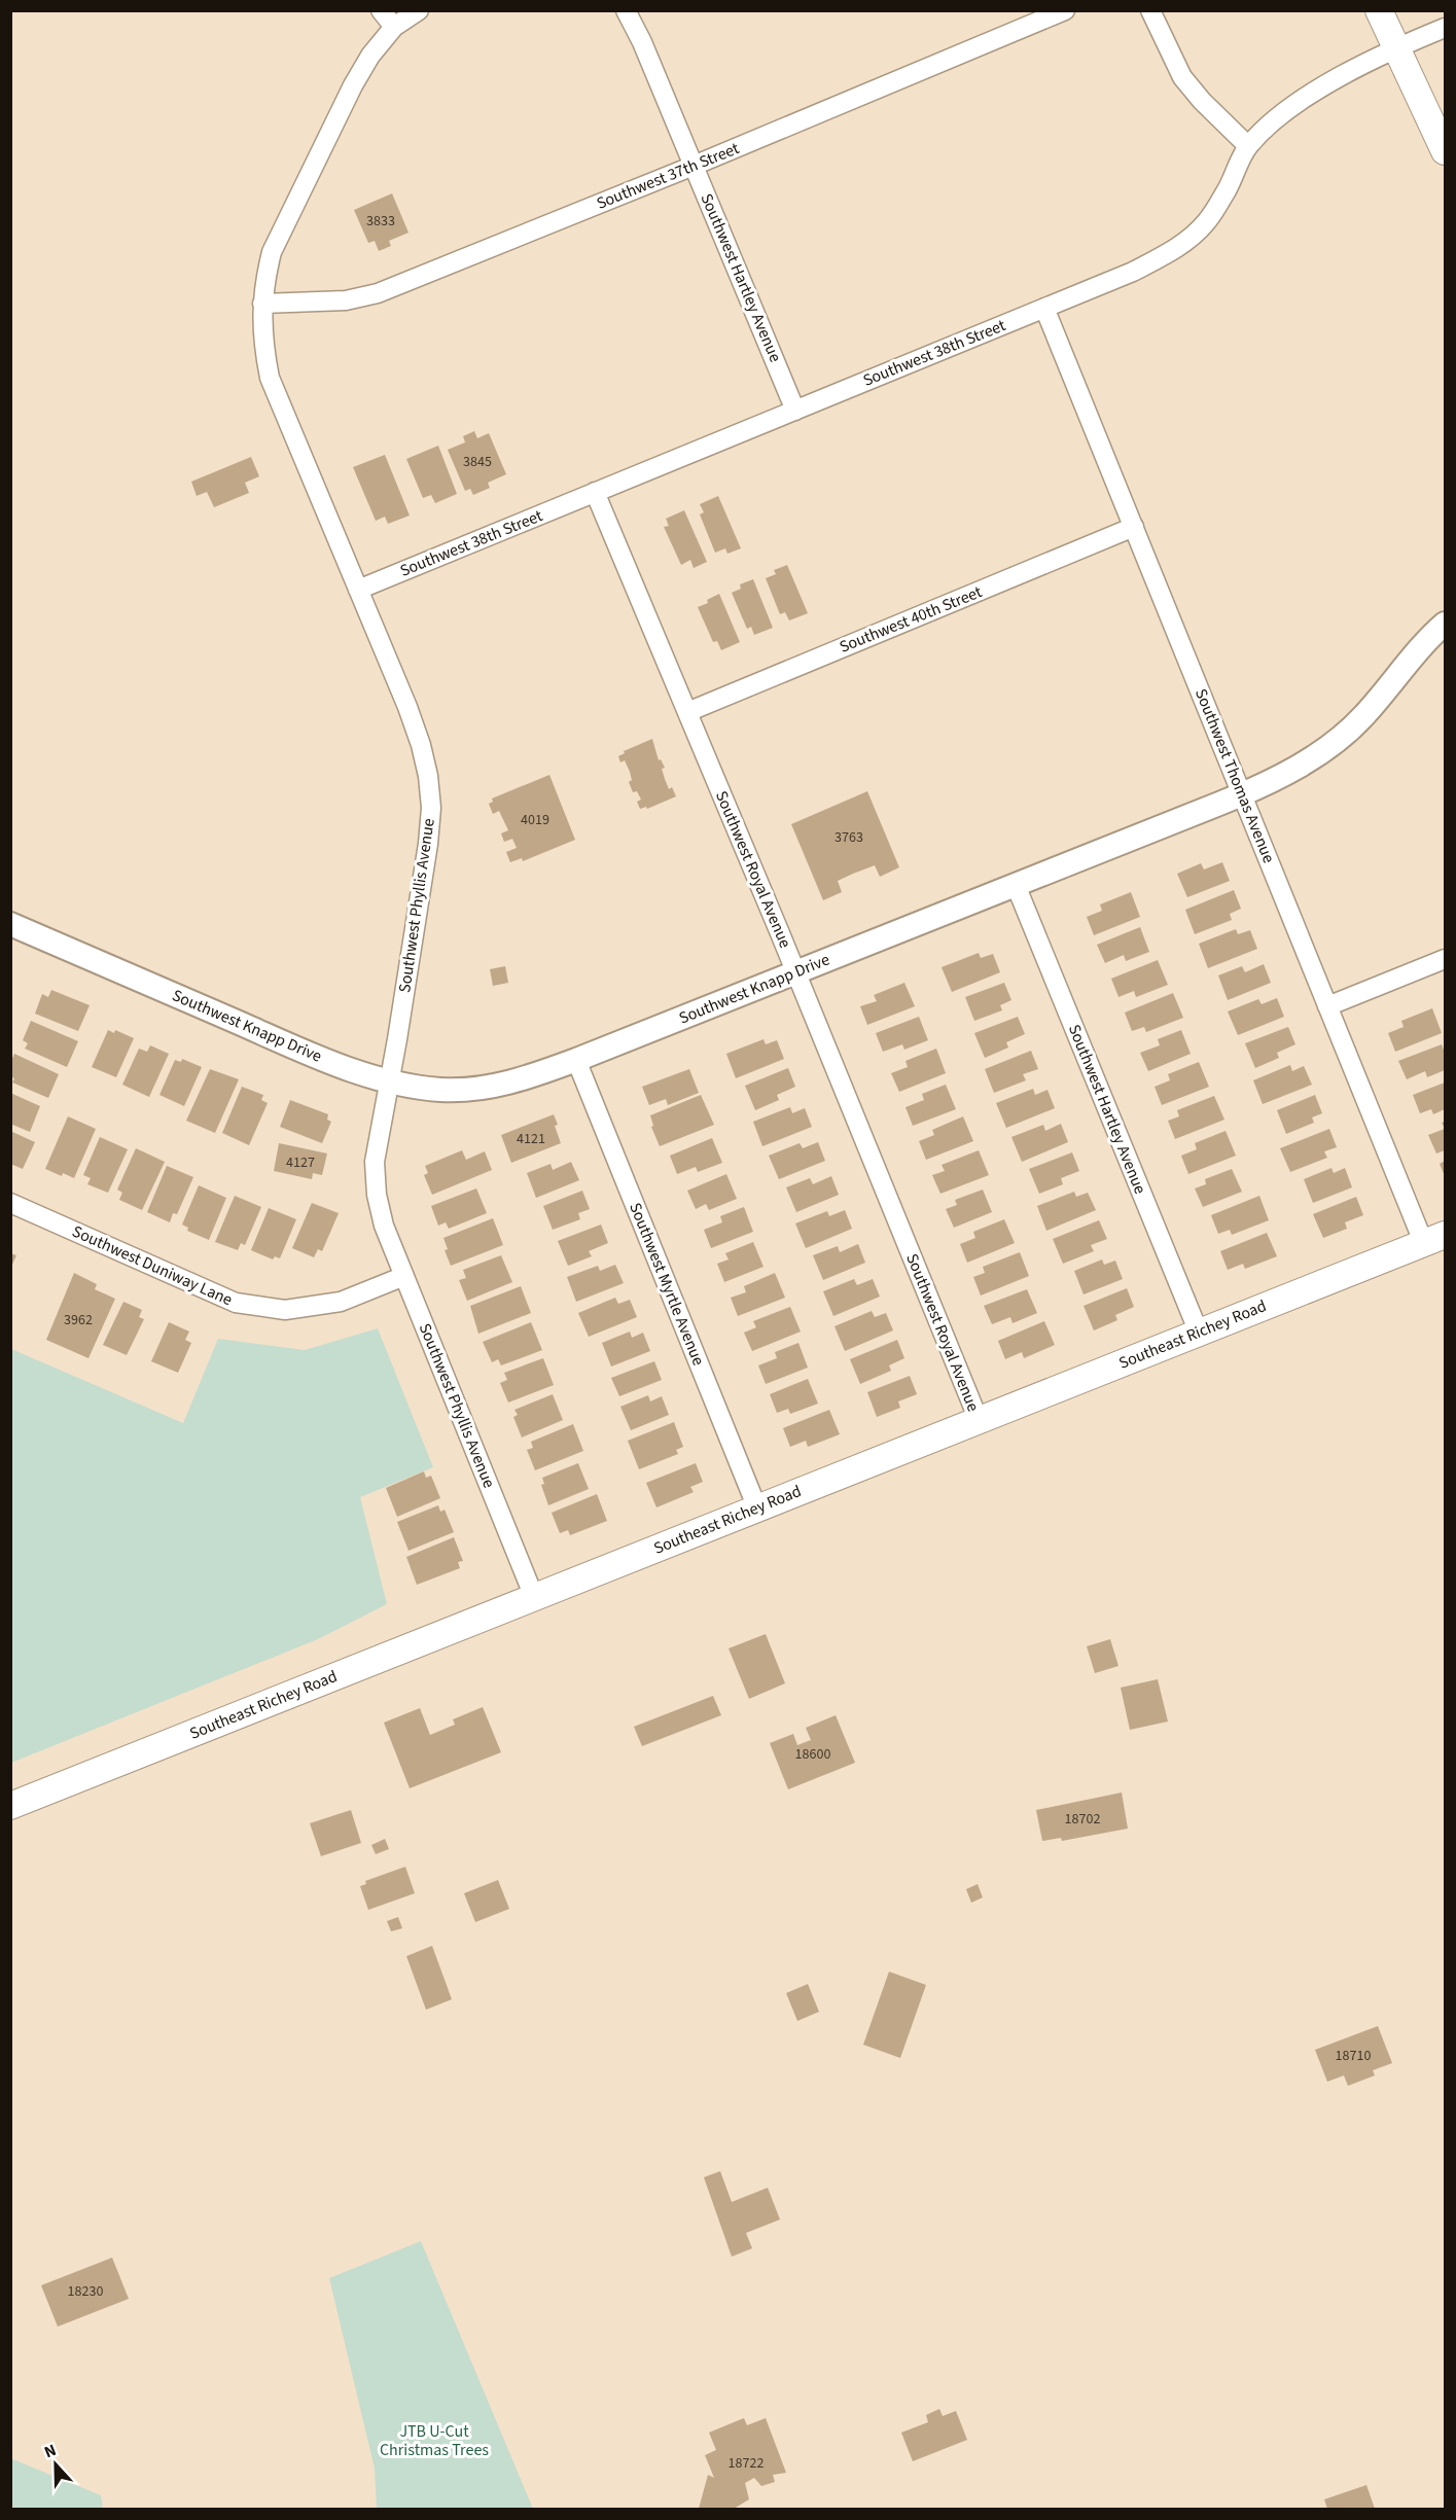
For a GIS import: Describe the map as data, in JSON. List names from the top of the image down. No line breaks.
{"streets":{"main road":["Southeast Richey Road"],"street":["Southwest 37th Street","Southwest Hartley Avenue","Southwest 38th Street","Southwest 40th Street","Southwest Thomas Avenue","Southwest Royal Avenue","Southwest Phyllis Avenue","Southwest Knapp Drive","Southwest Duniway Lane","Southwest Myrtle Avenue"]},"crossings":[["Southwest 37th Street","Southwest Hartley Avenue"],["Southwest 37th Street","Southwest Phyllis Avenue"],["Southwest Hartley Avenue","Southwest 38th Street"],["Southwest Hartley Avenue","Southwest Knapp Drive"],["Southwest Hartley Avenue","Southeast Richey Road"],["Southwest 38th Street","Southwest Thomas Avenue"],["Southwest 38th Street","Southwest Royal Avenue"],["Southwest 38th Street","Southwest Phyllis Avenue"],["Southwest 40th Street","Southwest Thomas Avenue"],["Southwest 40th Street","Southwest Royal Avenue"],["Southwest Thomas Avenue","Southwest Knapp Drive"],["Southwest Thomas Avenue","Southeast Richey Road"],["Southwest Royal Avenue","Southwest Knapp Drive"],["Southwest Royal Avenue","Southeast Richey Road"],["Southwest Phyllis Avenue","Southwest Knapp Drive"],["Southwest Phyllis Avenue","Southwest Duniway Lane"],["Southwest Phyllis Avenue","Southeast Richey Road"],["Southwest Knapp Drive","Southwest Myrtle Avenue"],["Southwest Myrtle Avenue","Southeast Richey Road"]],"parks":["JTB U-Cut Christmas Trees"],"house_numbers":["3833","3845","4019","3763","4121","4127","3962","18600","18702","18710","18230","18722"],"north":"top"}
